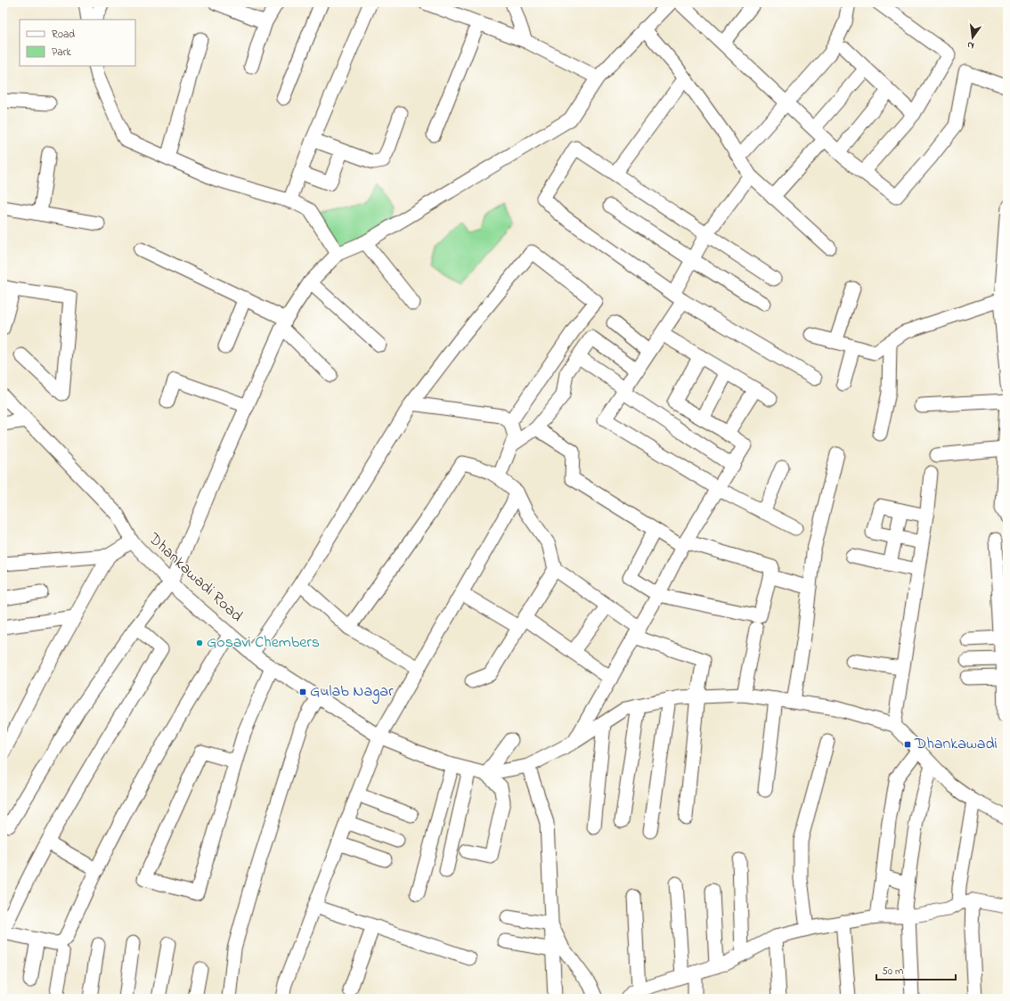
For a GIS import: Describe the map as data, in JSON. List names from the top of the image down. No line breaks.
{"streets":{"street":["Dhankawadi Road"]},"places":{"other":["Gosavi Chembers"],"transit":["Gulab Nagar","Dhankawadi"]},"legend":["Road","Park"],"scale_bar":"50 m","north":"bottom"}
